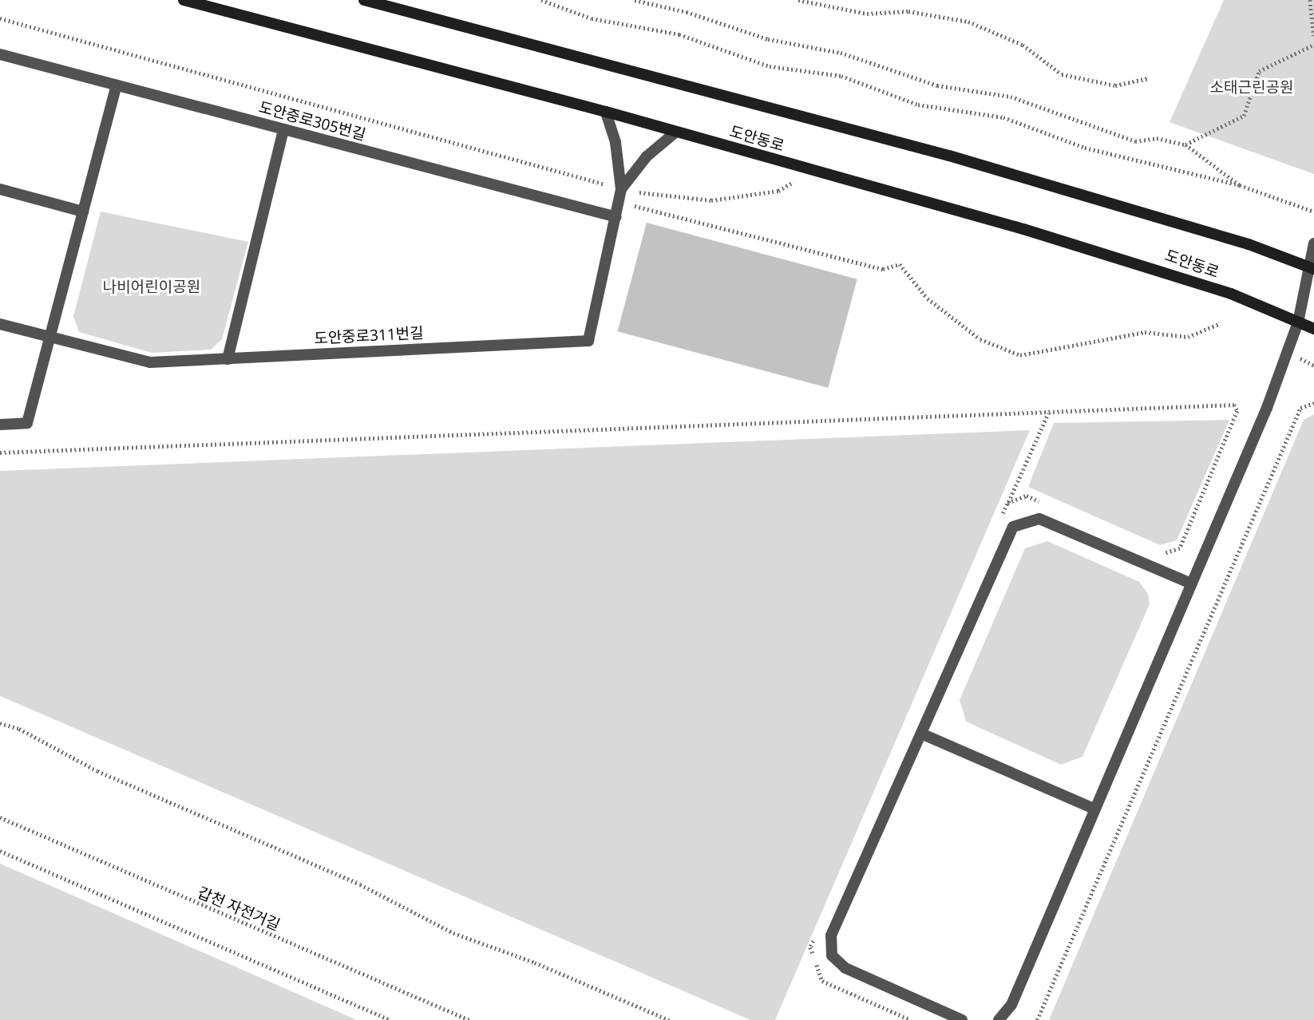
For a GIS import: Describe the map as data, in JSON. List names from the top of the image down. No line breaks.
{"streets":{"main road":["도안동로"],"street":["도안중로305번길","도안중로311번길"],"path":["갑천 자전거길"]},"crossings":[["도안중로305번길","도안중로311번길"]],"parks":["소태근린공원","나비어린이공원"]}
